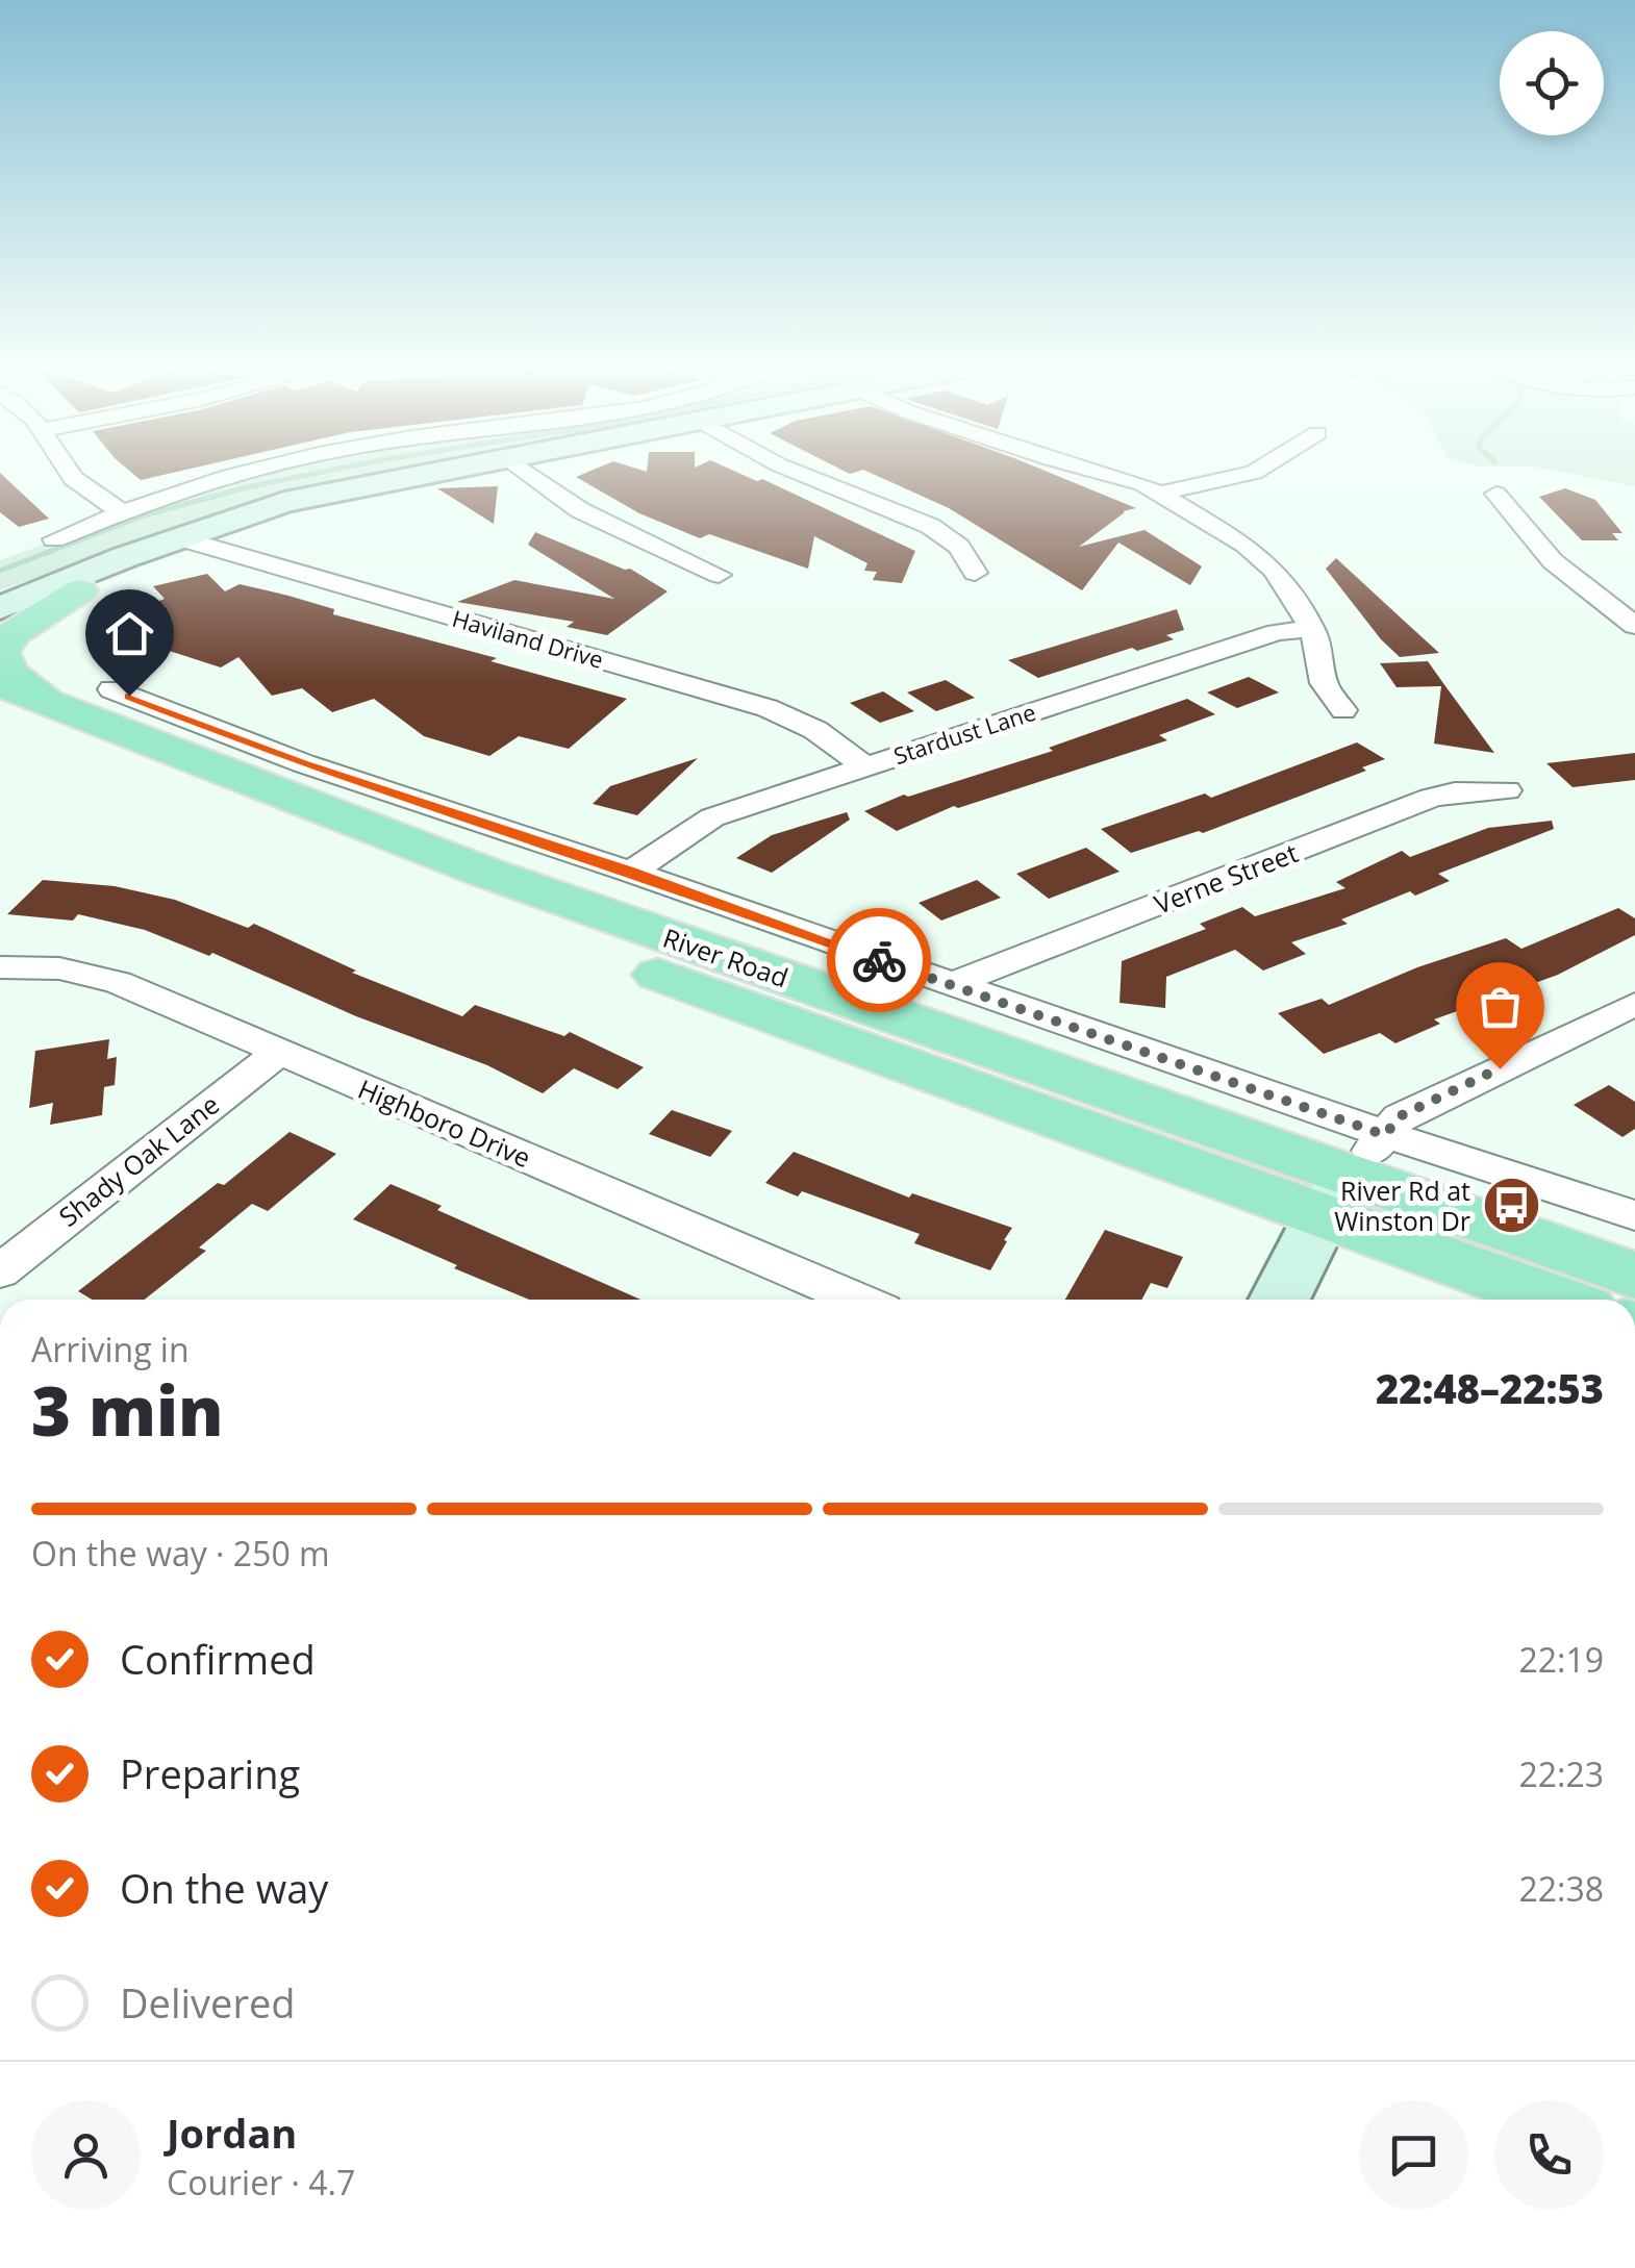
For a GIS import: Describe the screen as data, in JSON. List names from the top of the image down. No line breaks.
{"streets":{"main road":["River Road"],"street":["Haviland Drive","Stardust Lane","Verne Street","Highboro Drive","Shady Oak Lane"]},"crossings":[["Haviland Drive","Stardust Lane"],["Highboro Drive","Shady Oak Lane"]],"places":{"bus stop":["River Rd at Winston Dr"]},"page":{"heading":["3 min","Arriving in","22:48–22:53"],"panel":["Jordan","Courier · 4.7"],"bar":"On the way · 250 m","list":[["Confirmed","22:19"],["Preparing","22:23"],["On the way","22:38"],"Delivered"]}}
